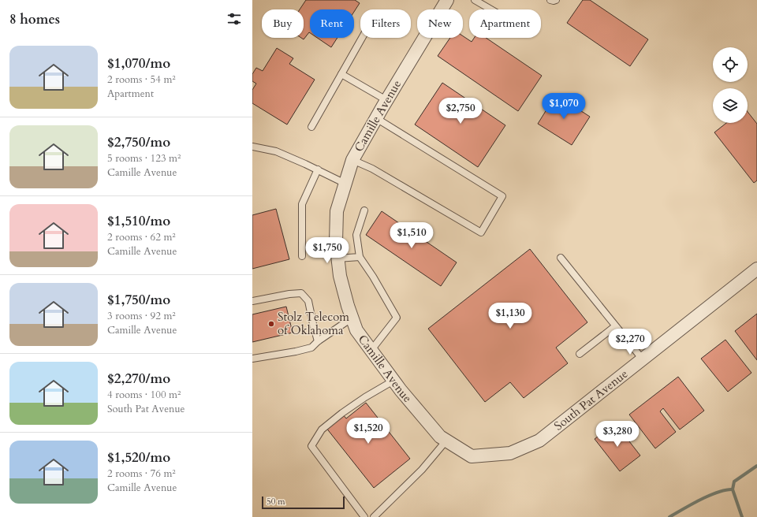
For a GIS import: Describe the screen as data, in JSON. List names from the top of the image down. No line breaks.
{"streets":{"street":["Camille Avenue","South Pat Avenue"]},"crossings":[["Camille Avenue","South Pat Avenue"]],"places":["Stolz Telecom of Oklahoma"],"scale_bar":"50 m","page":{"heading":"8 homes","chip":["Buy","Rent","Filters","New","Apartment"],"list":[{"name":"$1,070/mo","note":"2 rooms · 54 m² · Apartment"},{"name":"$2,750/mo","note":"5 rooms · 123 m² · Camille Avenue"},{"name":"$1,510/mo","note":"2 rooms · 62 m² · Camille Avenue"},{"name":"$1,750/mo","note":"3 rooms · 92 m² · Camille Avenue"},{"name":"$2,270/mo","note":"4 rooms · 100 m² · South Pat Avenue"},{"name":"$1,520/mo","note":"2 rooms · 76 m² · Camille Avenue"}],"price":["$1,070","$2,750","$1,510","$1,750","$1,130","$2,270","$1,520","$3,280"],"scale":"50 m"}}
